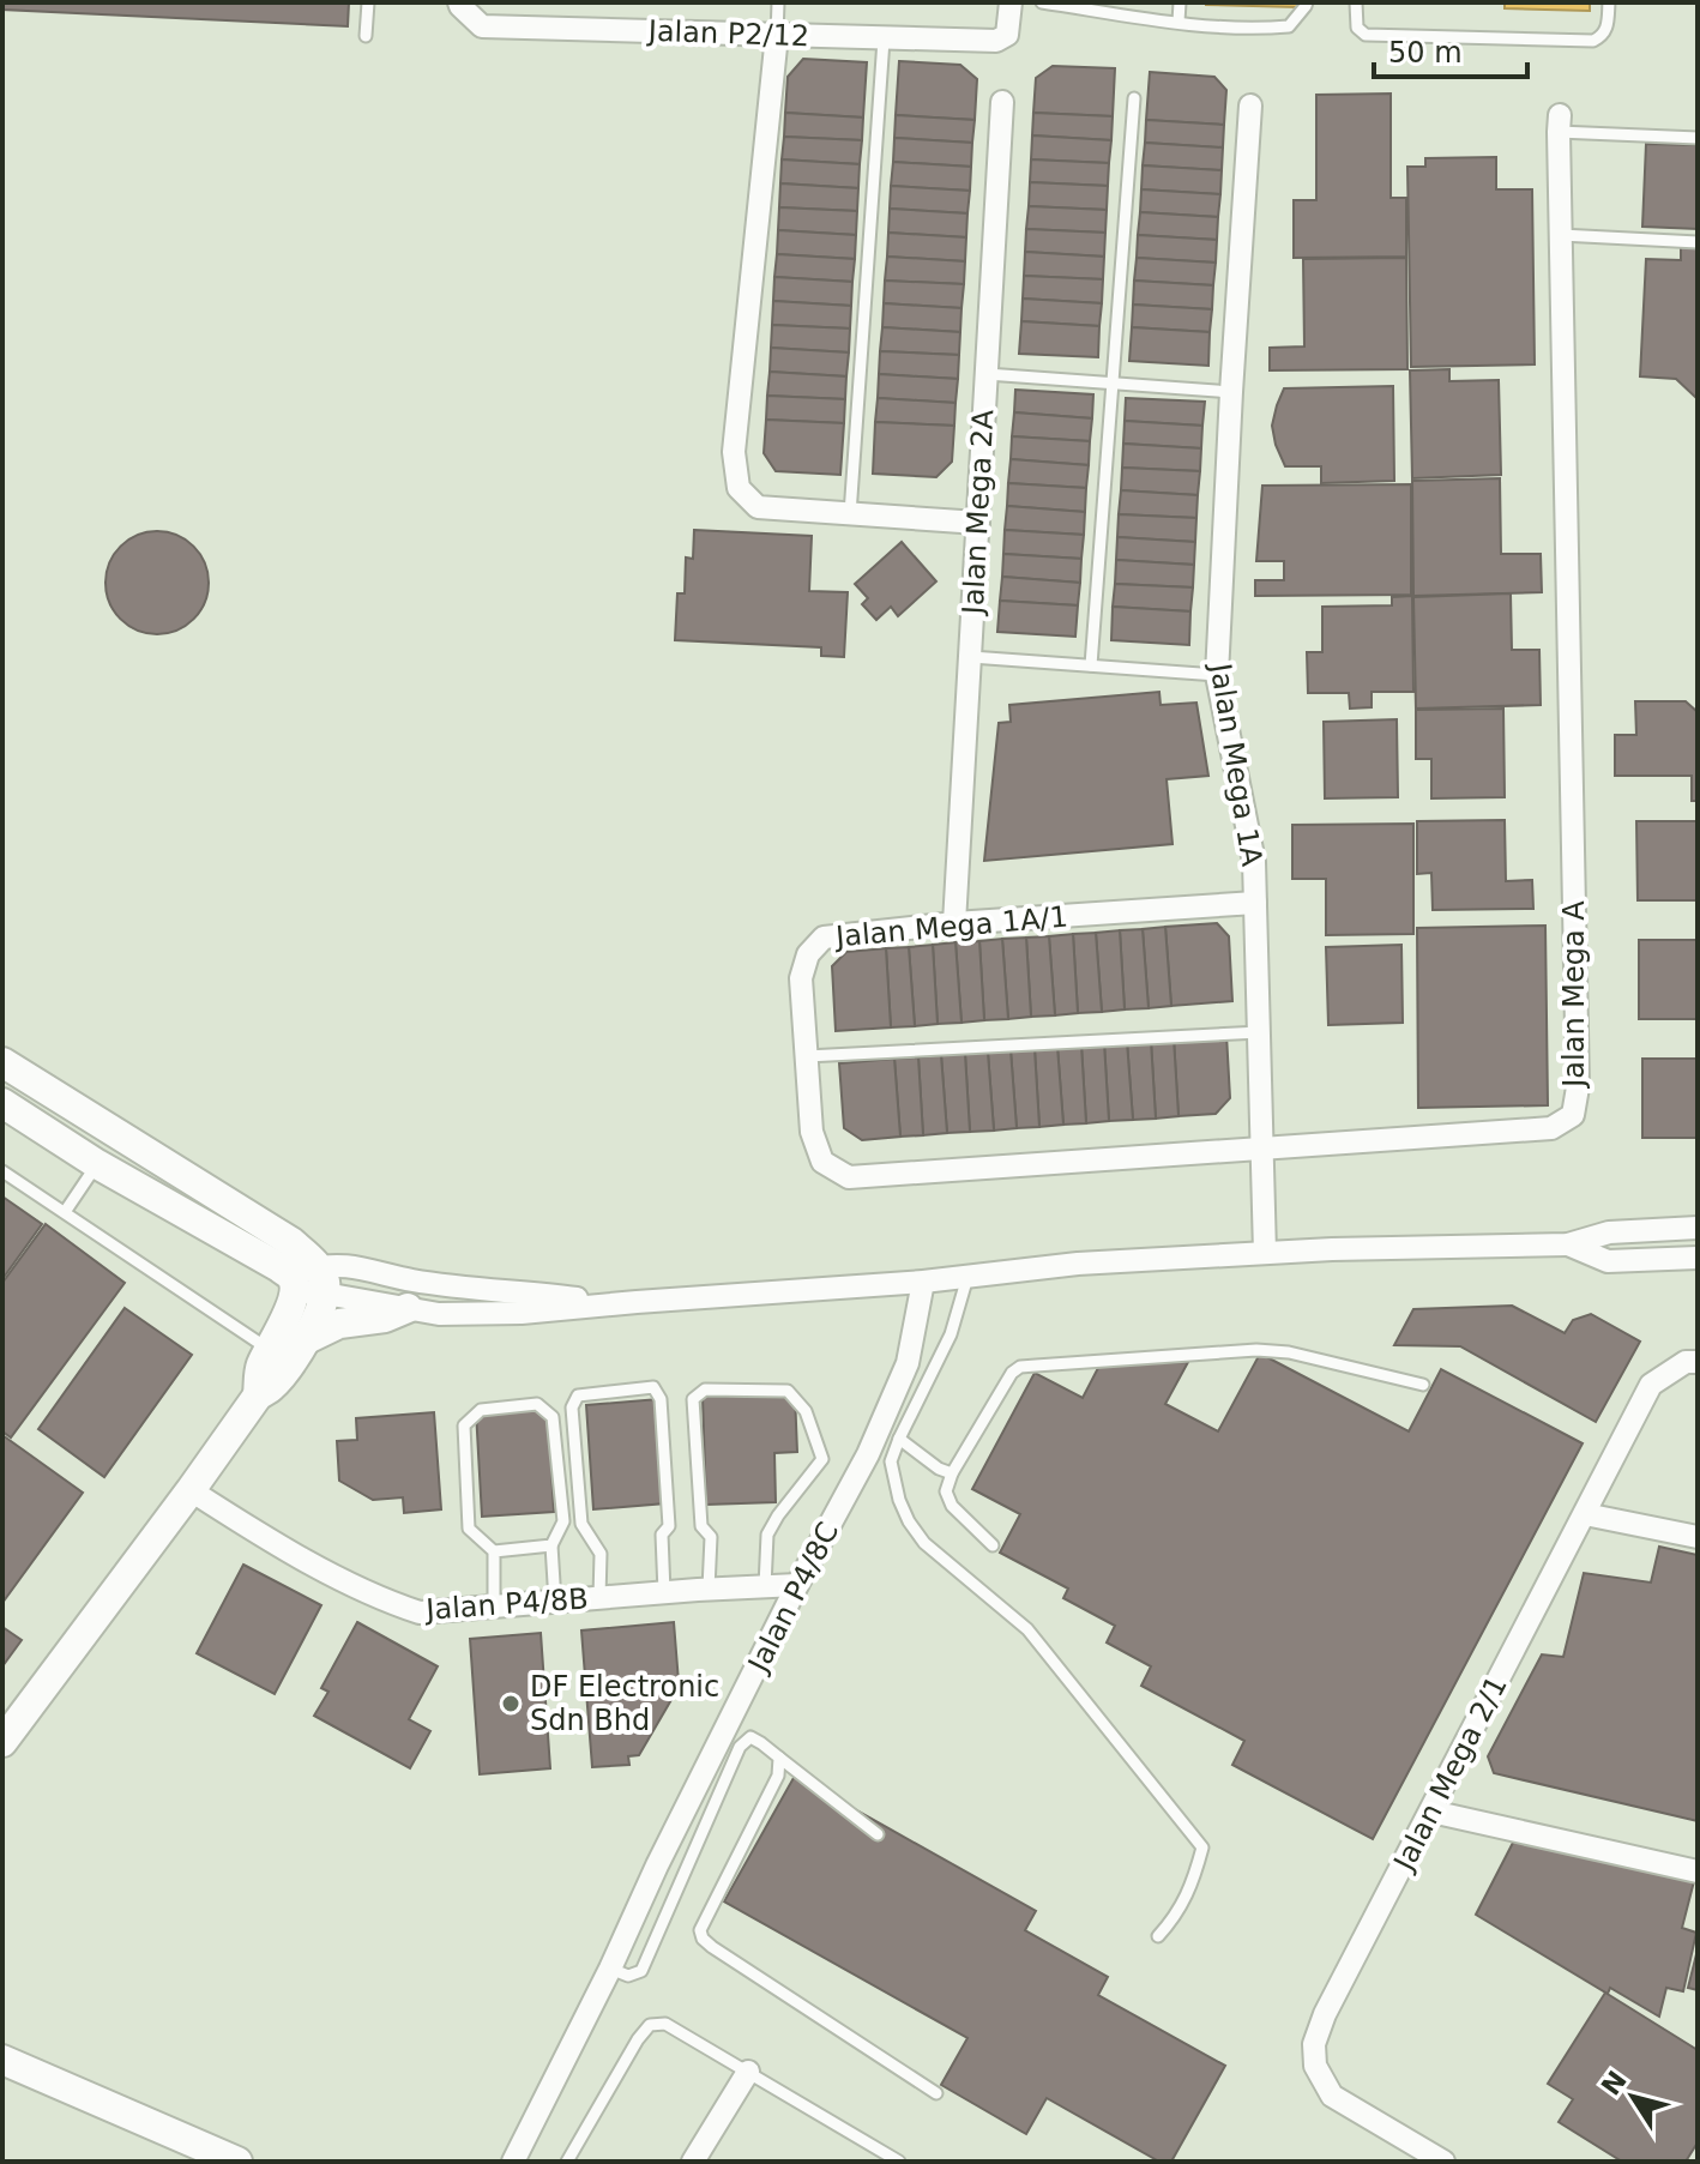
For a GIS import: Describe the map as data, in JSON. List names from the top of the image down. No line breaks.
{"streets":{"street":["Jalan P2/12","Jalan Mega 2A","Jalan Mega 1A","Jalan Mega 1A/1","Jalan Mega A","Jalan P4/8C","Jalan P4/8B","Jalan Mega 2/1"]},"crossings":[["Jalan Mega 2A","Jalan Mega 1A/1"],["Jalan Mega 1A","Jalan Mega 1A/1"],["Jalan Mega 1A","Jalan Mega A"],["Jalan Mega 1A/1","Jalan Mega A"],["Jalan P4/8C","Jalan P4/8B"]],"places":["DF Electronic Sdn Bhd"],"scale_bar":"50 m","north":"top left"}
